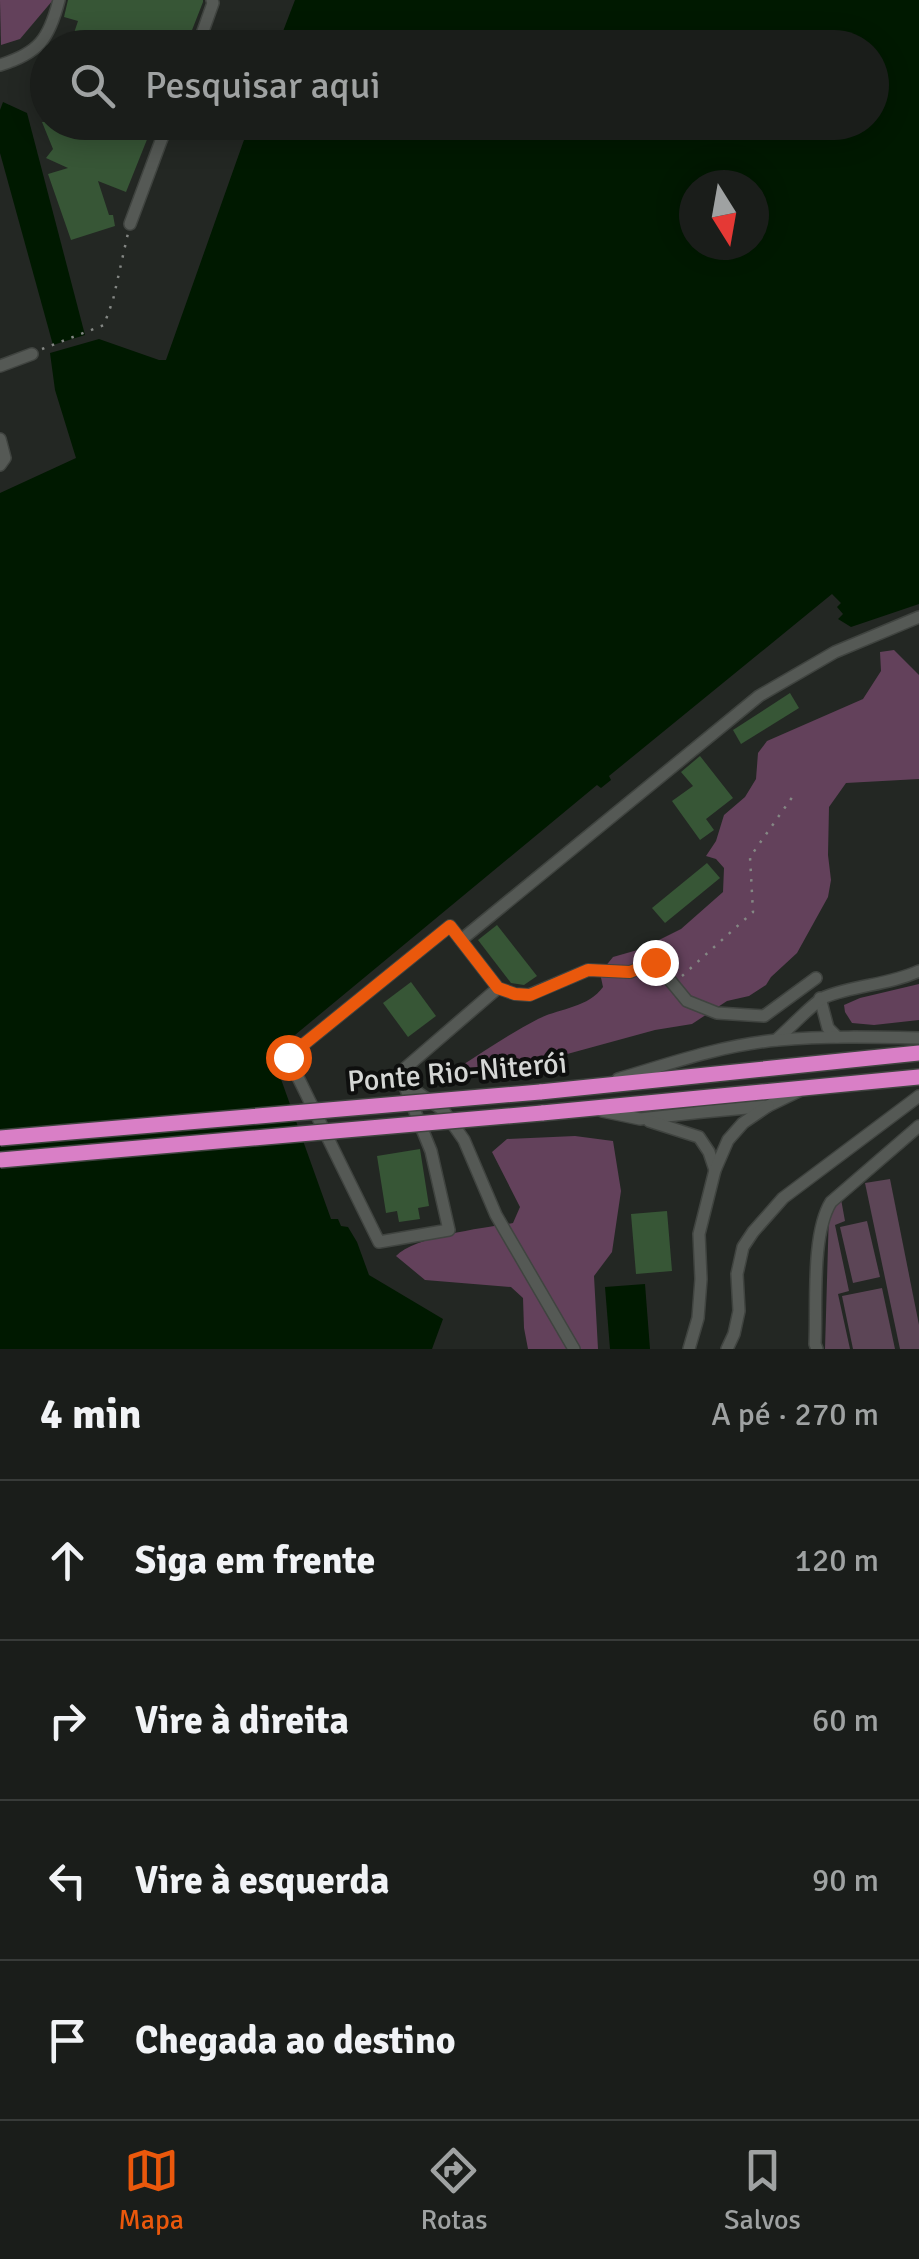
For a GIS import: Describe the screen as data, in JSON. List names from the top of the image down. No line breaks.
{"streets":{"highway":["Ponte Rio-Niterói"]},"north":"bottom","page":{"search":"Pesquisar aqui","heading":["4 min","A pé · 270 m"],"list":[["Siga em frente","120 m"],["Vire à direita","60 m"],["Vire à esquerda","90 m"],"Chegada ao destino"],"nav":["Mapa","Rotas","Salvos"]}}
